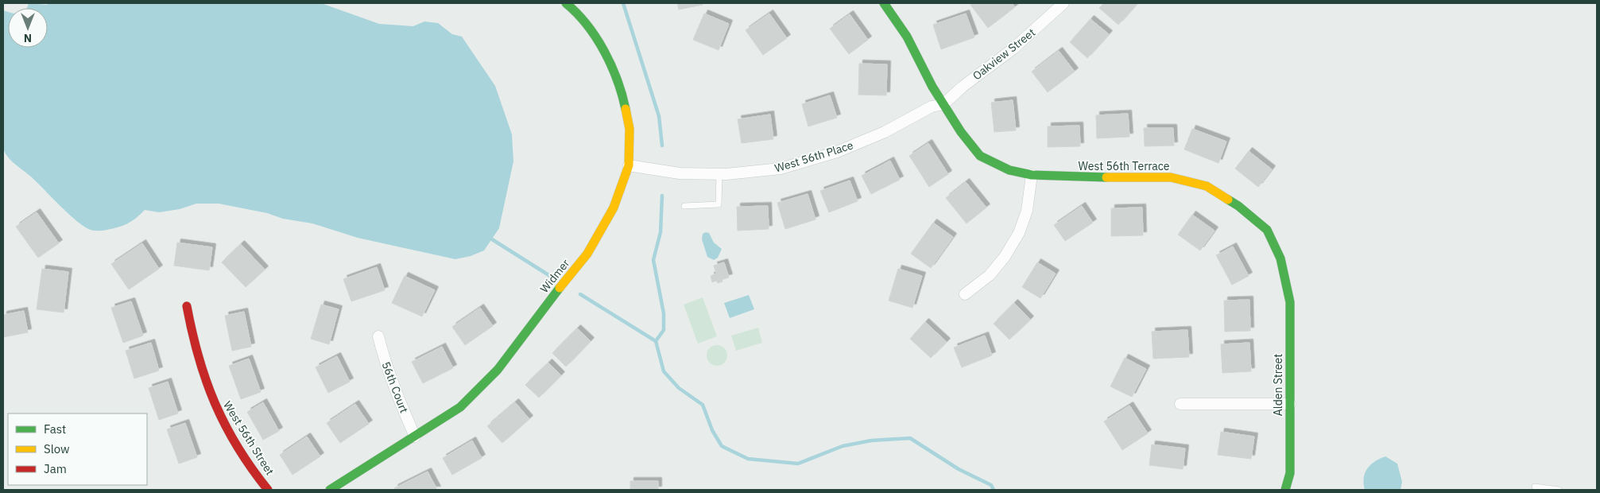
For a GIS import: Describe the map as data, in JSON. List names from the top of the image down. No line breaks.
{"streets":{"street":["Oakview Street","West 56th Place","West 56th Terrace","Widmer","Alden Street","56th Court","West 56th Street"]},"crossings":[["Oakview Street","West 56th Place"],["Oakview Street","West 56th Terrace"],["West 56th Place","West 56th Terrace"],["West 56th Place","Widmer"],["West 56th Terrace","Alden Street"],["Widmer","56th Court"]],"legend":["Fast","Slow","Jam"],"north":"bottom"}
